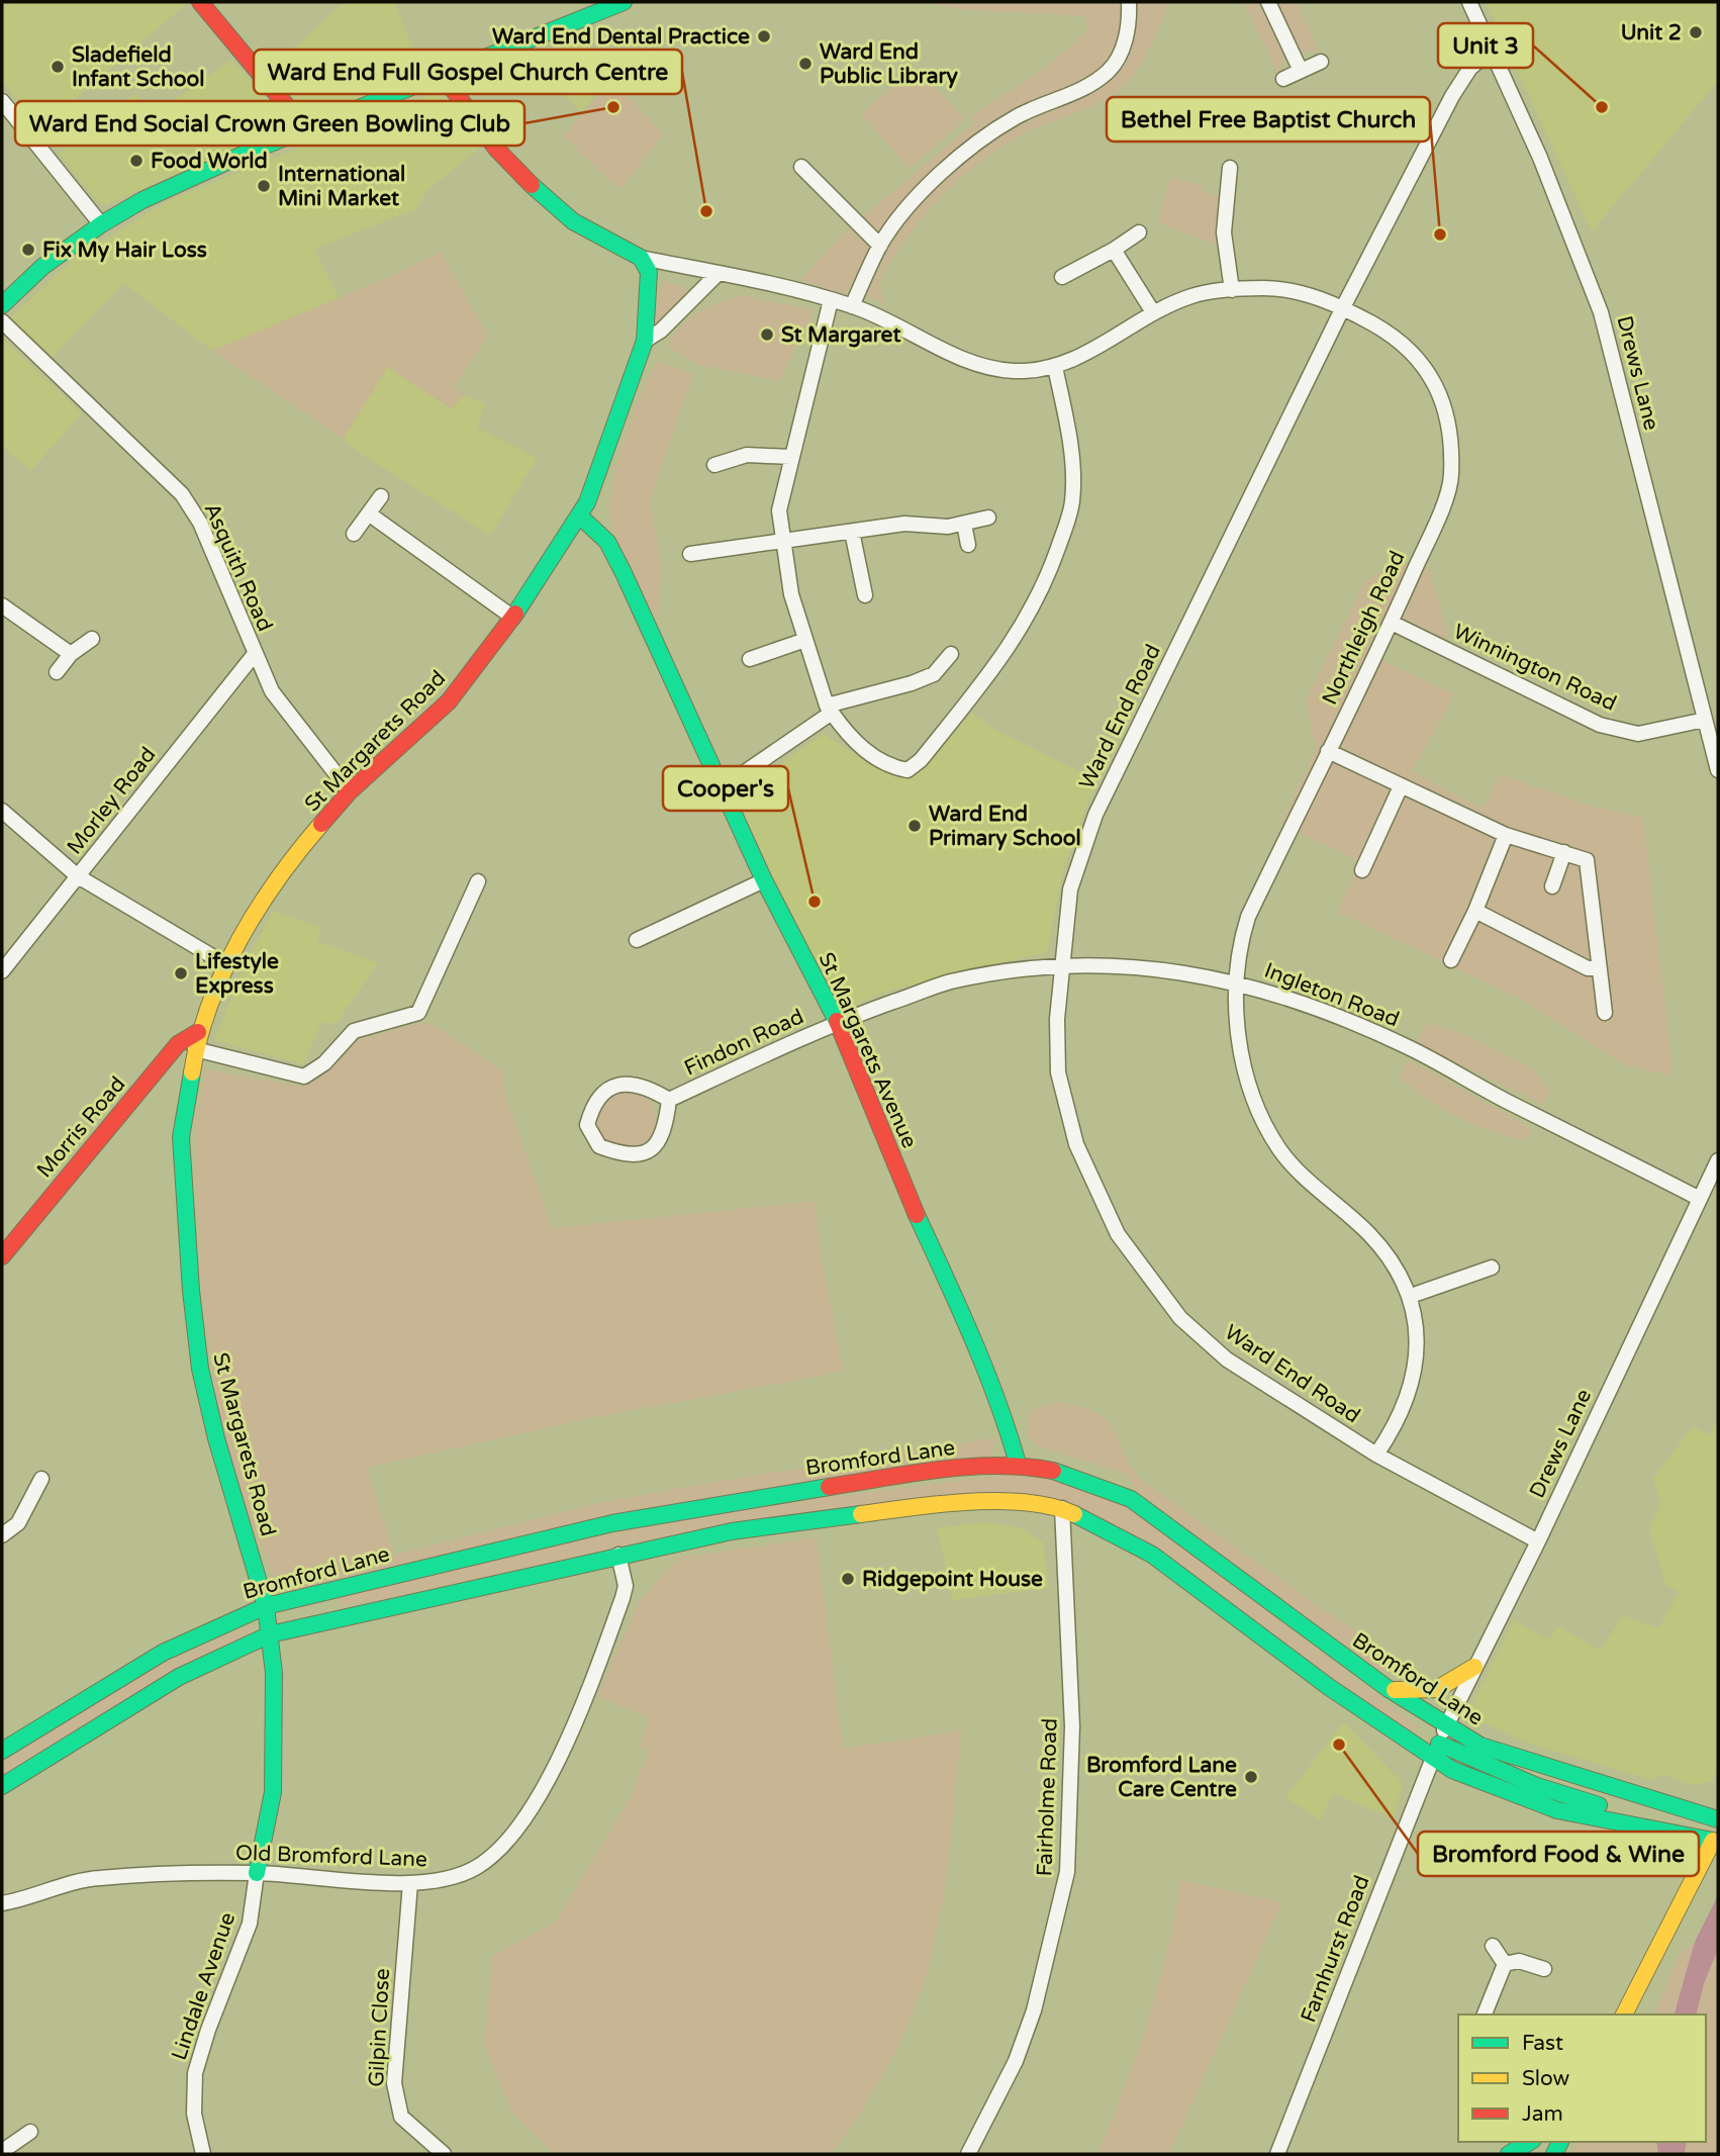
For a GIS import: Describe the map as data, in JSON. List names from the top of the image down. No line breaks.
{"streets":{"main road":["St Margarets Road","St Margarets Avenue","Morris Road","Bromford Lane"],"street":["Drews Lane","Asquith Road","Northleigh Road","Winnington Road","Ward End Road","Morley Road","Ingleton Road","Findon Road","Fairholme Road","Old Bromford Lane","Farnhurst Road","Lindale Avenue","Gilpin Close"]},"crossings":[["Drews Lane","Winnington Road"],["Drews Lane","Ward End Road"],["Drews Lane","Ingleton Road"],["Drews Lane","Bromford Lane"],["Drews Lane","Farnhurst Road"],["Asquith Road","St Margarets Road"],["Asquith Road","Morley Road"],["Northleigh Road","Winnington Road"],["Northleigh Road","Ward End Road"],["Northleigh Road","St Margarets Road"],["Northleigh Road","Ingleton Road"],["Ward End Road","Ingleton Road"],["St Margarets Road","St Margarets Avenue"],["St Margarets Road","Morris Road"],["St Margarets Road","Bromford Lane"],["St Margarets Road","Old Bromford Lane"],["St Margarets Road","Lindale Avenue"],["Ingleton Road","Findon Road"],["Ingleton Road","St Margarets Avenue"],["Findon Road","St Margarets Avenue"],["St Margarets Avenue","Bromford Lane"],["Old Bromford Lane","Lindale Avenue"],["Old Bromford Lane","Gilpin Close"]],"places":["Unit 2","Ward End Dental Practice","Ward End Public Library","Sladefield Infant School","Ward End Social Crown Green Bowling Club","Unit 3","Food World","International Mini Market","Ward End Full Gospel Church Centre","Bethel Free Baptist Church","Fix My Hair Loss","St Margaret","Ward End Primary School","Cooper's","Lifestyle Express","Ridgepoint House","Bromford Food & Wine","Bromford Lane Care Centre"],"legend":["Fast","Slow","Jam"]}
